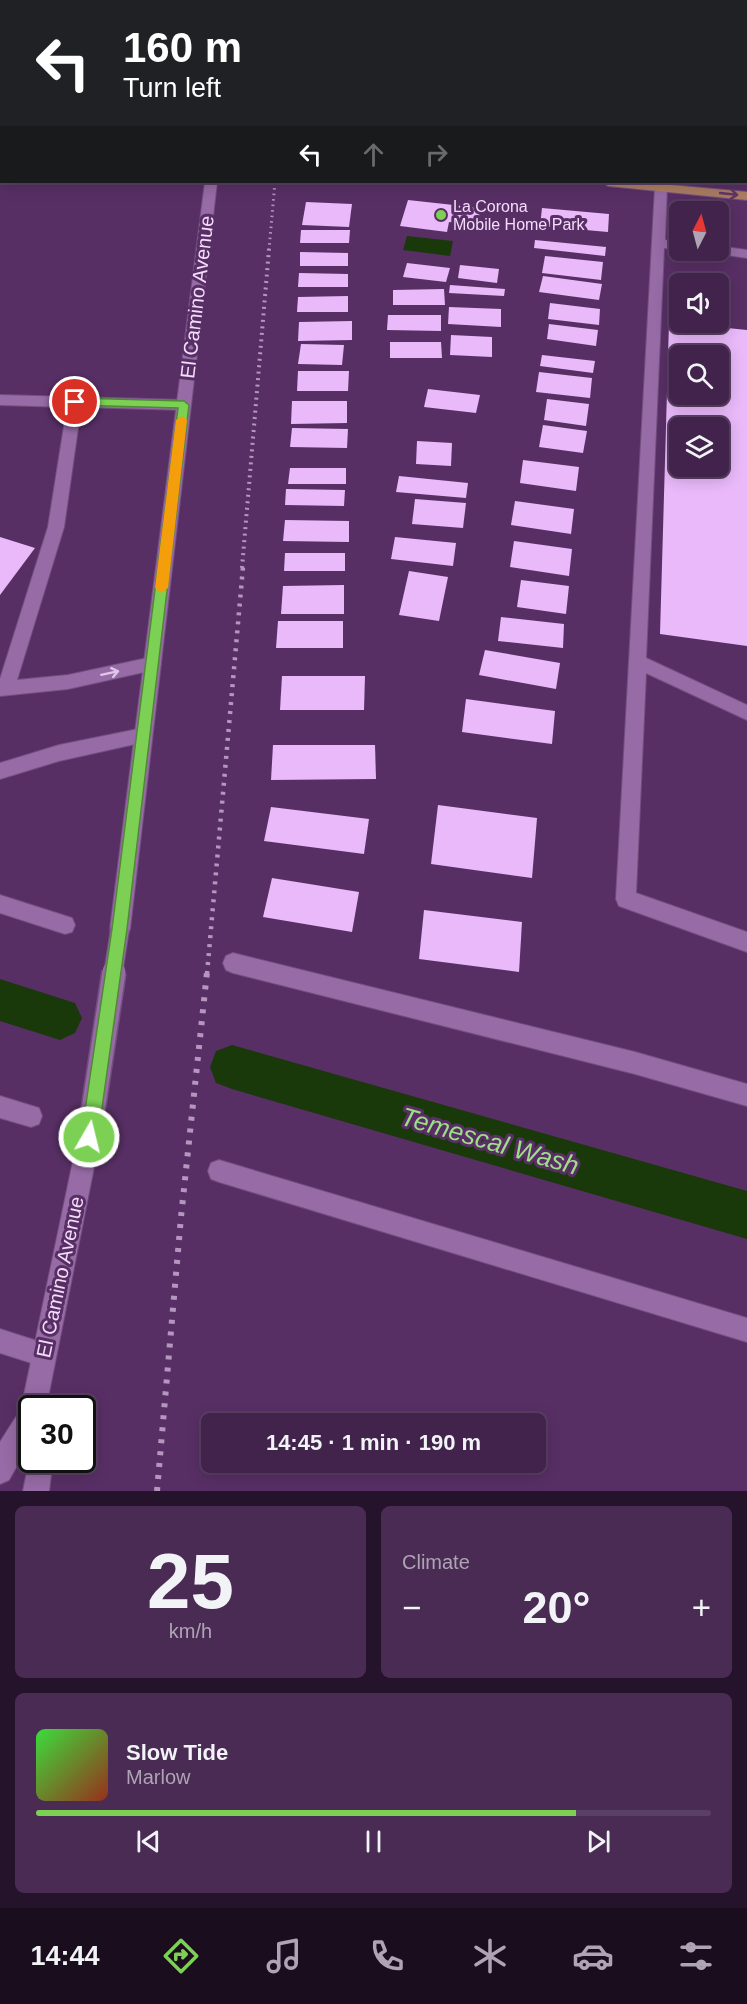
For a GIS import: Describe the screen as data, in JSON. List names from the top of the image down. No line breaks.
{"streets":{"street":["El Camino Avenue"]},"water":["Temescal Wash"],"places":["La Corona Mobile Home Park"],"north":"top","page":{"turn":["160 m","Turn left"],"limit":"30","trip":"14:45 · 1 min · 190 m","tile":[["25","km/h"],"Climate"],"heat":["−","20°","+"],"song":["Slow Tide","Marlow"],"tabs":"14:44"}}
